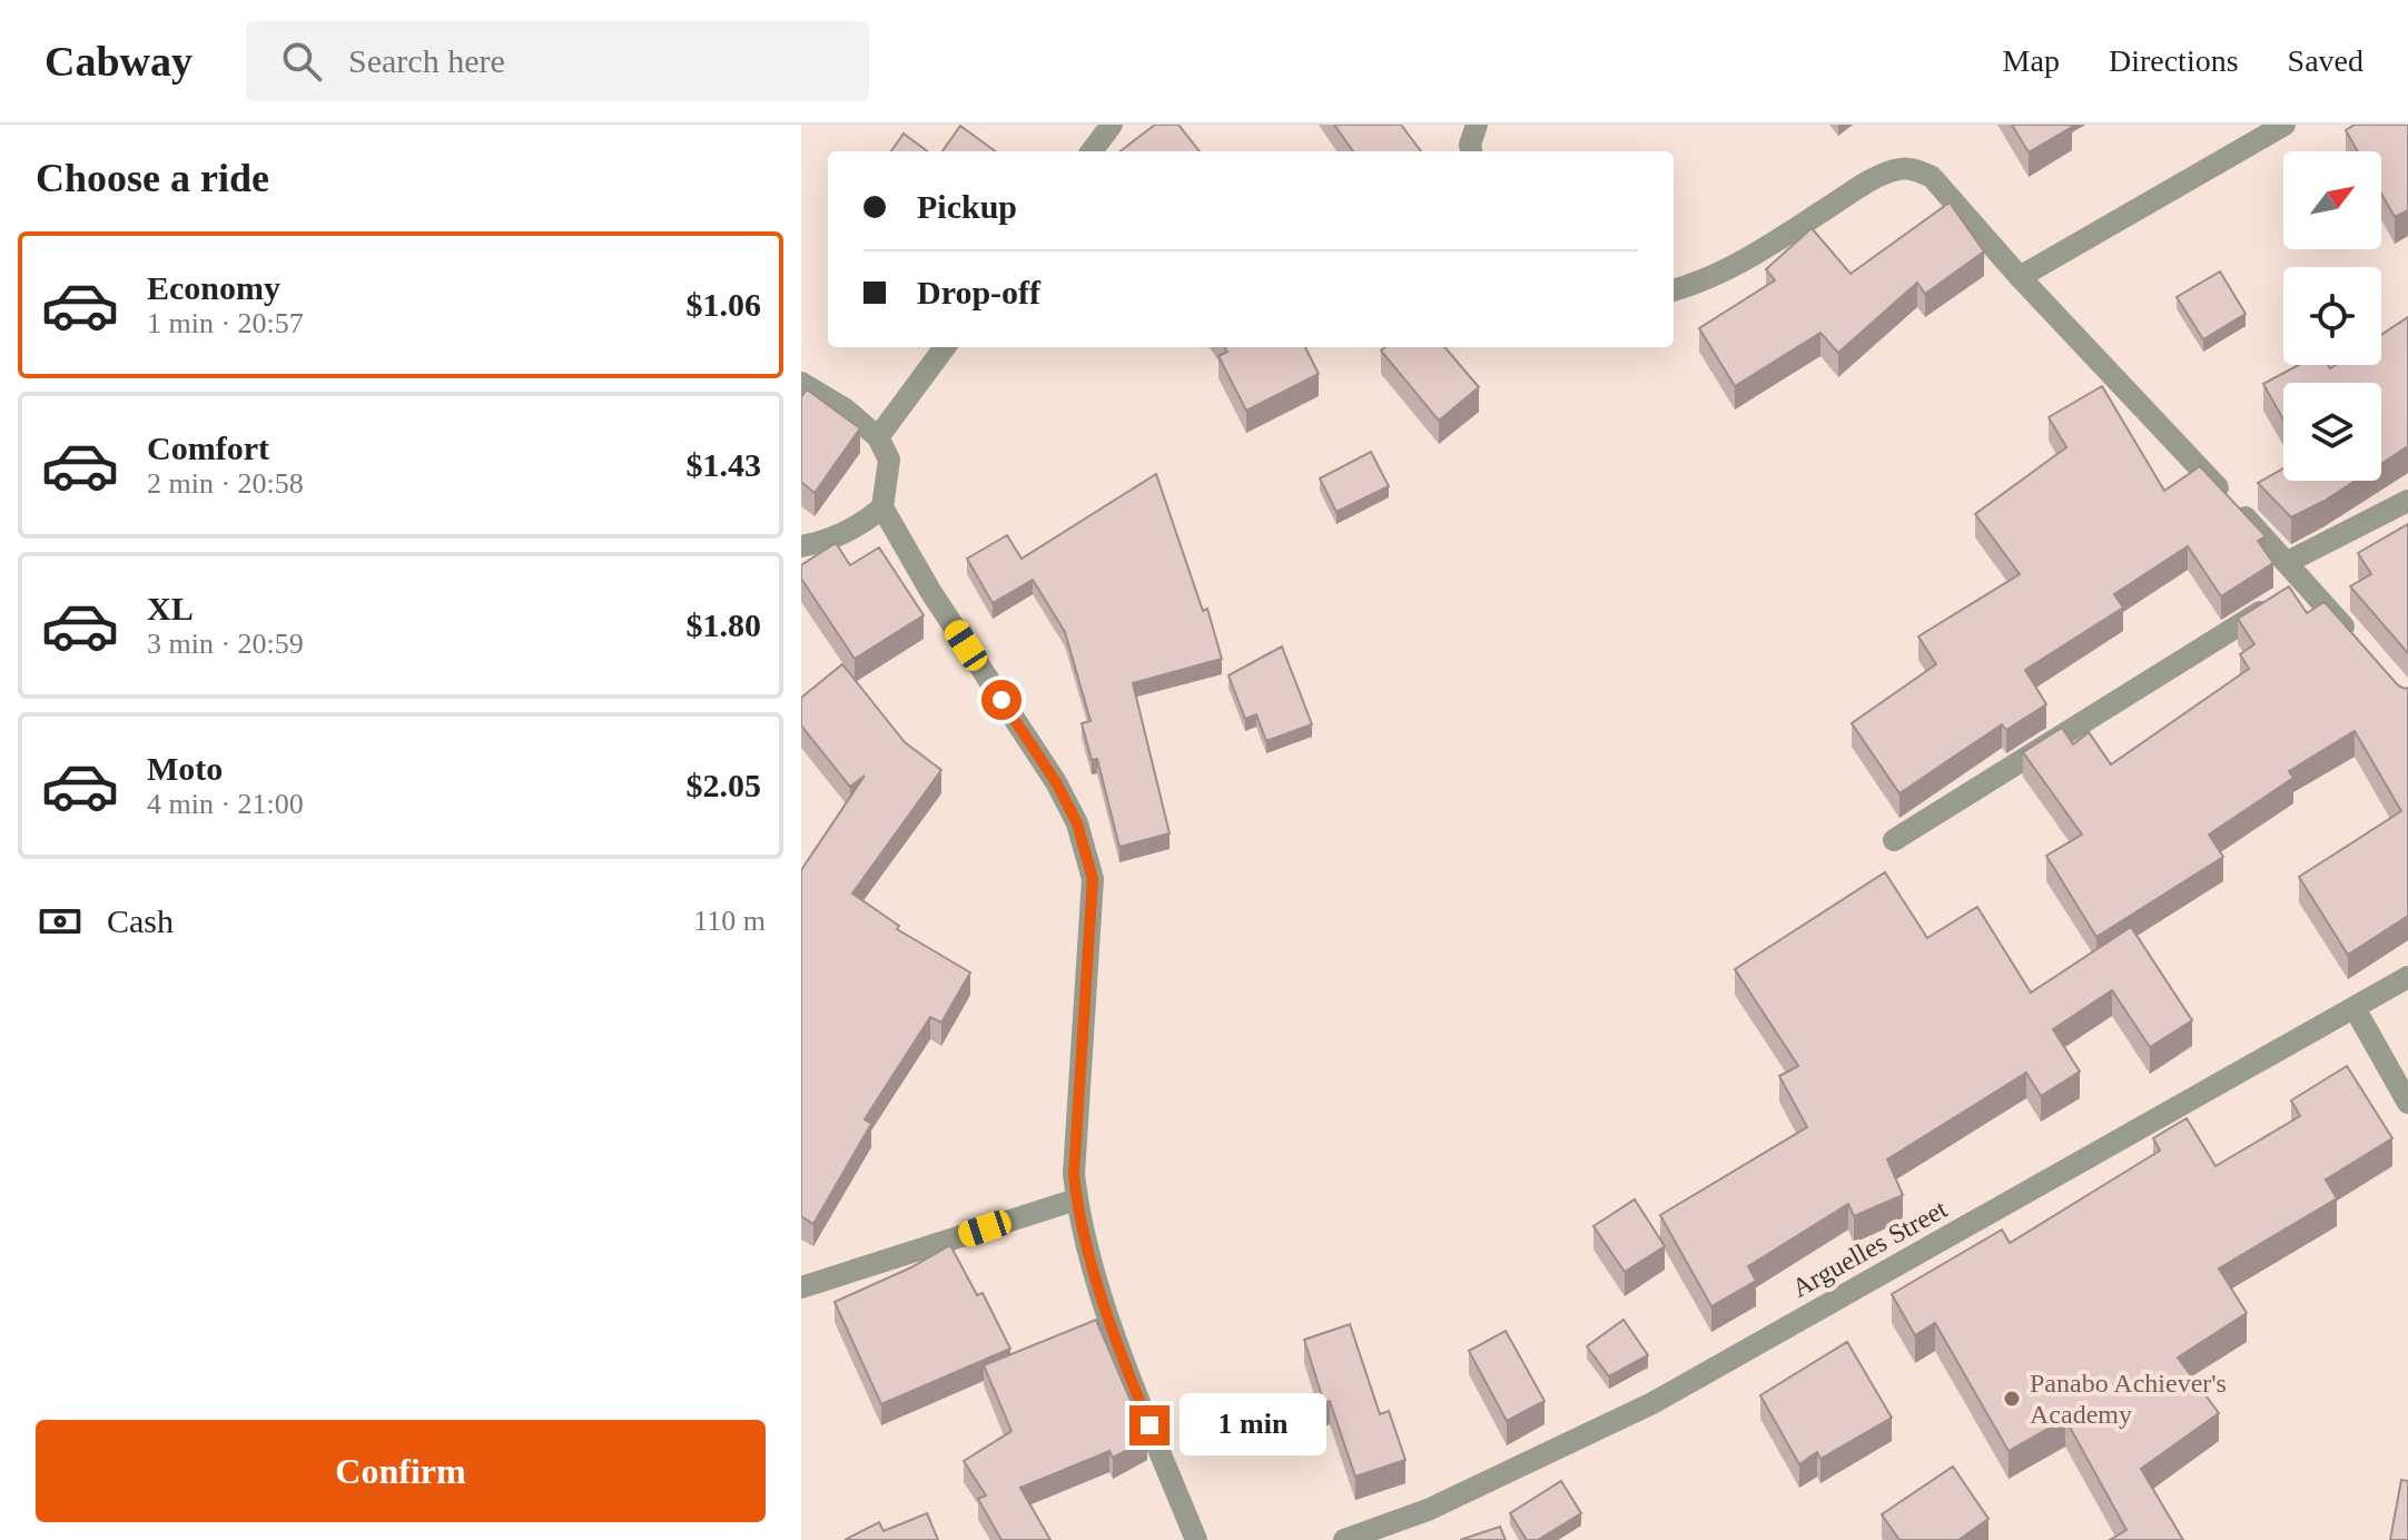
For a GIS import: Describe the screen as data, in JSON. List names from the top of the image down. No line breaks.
{"streets":{"street":["Arguelles Street"]},"places":["Panabo Achiever's Academy"],"north":"top right","page":{"header":"Cabway","search":"Search here","nav":["Map","Directions","Saved"],"heading":"Choose a ride","banner":["Pickup","Drop-off"],"list":[{"name":"Economy","note":"1 min · 20:57","value":"$1.06"},{"name":"Comfort","note":"2 min · 20:58","value":"$1.43"},{"name":"XL","note":"3 min · 20:59","value":"$1.80"},{"name":"Moto","note":"4 min · 21:00","value":"$2.05"}],"pay":["Cash","110 m"],"bubble":"1 min","buttons":"Confirm"}}
